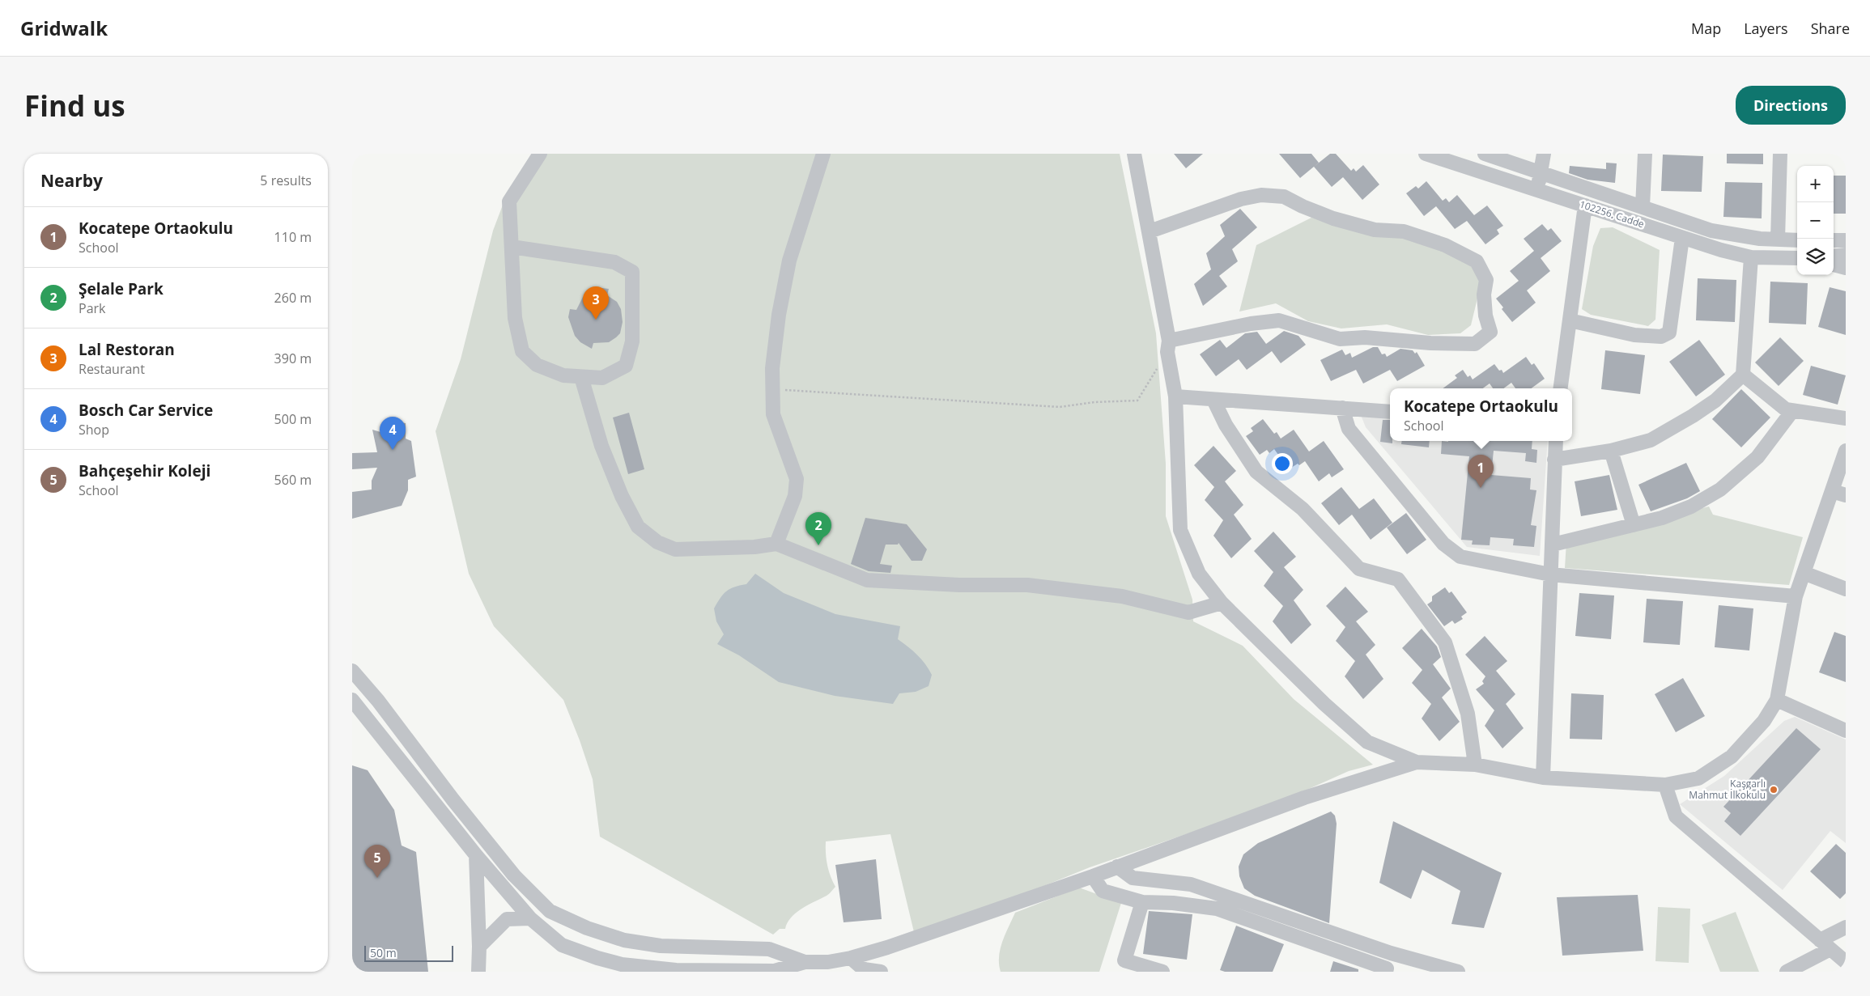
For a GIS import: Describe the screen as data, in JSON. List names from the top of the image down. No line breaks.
{"streets":{"street":["102256. Cadde"]},"places":["Kaşgarlı Mahmut İlkokulu"],"scale_bar":"50 m","page":{"header":"Gridwalk","nav":["Map","Layers","Share"],"buttons":"Directions","title":"Find us","heading":["Nearby","5 results"],"map_buttons":["+","−"],"list":[{"mark":"1","name":"Kocatepe Ortaokulu","note":"School","value":"110 m"},{"mark":"2","name":"Şelale Park","note":"Park","value":"260 m"},{"mark":"3","name":"Lal Restoran","note":"Restaurant","value":"390 m"},{"mark":"4","name":"Bosch Car Service","note":"Shop","value":"500 m"},{"mark":"5","name":"Bahçeşehir Koleji","note":"School","value":"560 m"}],"pins":["3","4","1","2","5"],"popup":["Kocatepe Ortaokulu","School"],"scale":"50 m"}}
